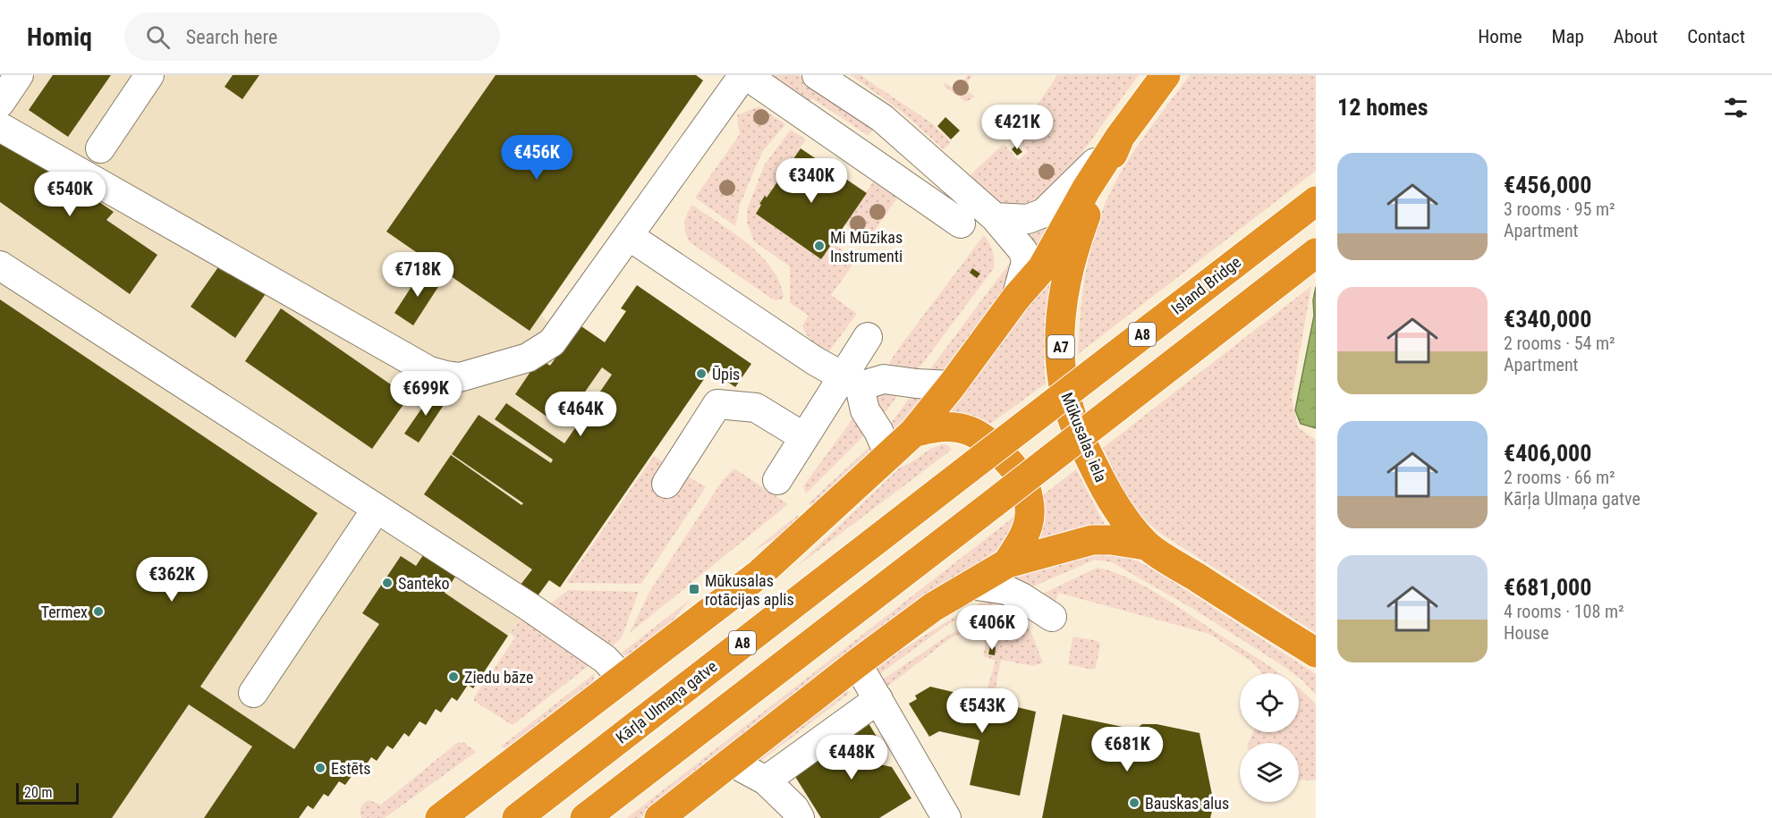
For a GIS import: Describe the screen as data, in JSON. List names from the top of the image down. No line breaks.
{"streets":{"highway":["Island Bridge","A8","A7","Mūkusalas iela","Kārļa Ulmaņa gatve"]},"crossings":[["Island Bridge","Kārļa Ulmaņa gatve"]],"places":{"other":["Mi Mūzikas Instrumenti","Ūpis","Santeko","Termex","Ziedu bāze","Estēts","Bauskas alus"],"transit":["Mūkusalas rotācijas aplis"]},"scale_bar":"20 m","page":{"header":"Homiq","search":"Search here","nav":["Home","Map","About","Contact"],"heading":"12 homes","price":["€421K","€456K","€340K","€540K","€718K","€699K","€464K","€362K","€406K","€543K","€681K","€448K"],"list":[{"name":"€456,000","note":"3 rooms · 95 m² · Apartment"},{"name":"€340,000","note":"2 rooms · 54 m² · Apartment"},{"name":"€406,000","note":"2 rooms · 66 m² · Kārļa Ulmaņa gatve"},{"name":"€681,000","note":"4 rooms · 108 m² · House"}],"scale":"20 m"}}
